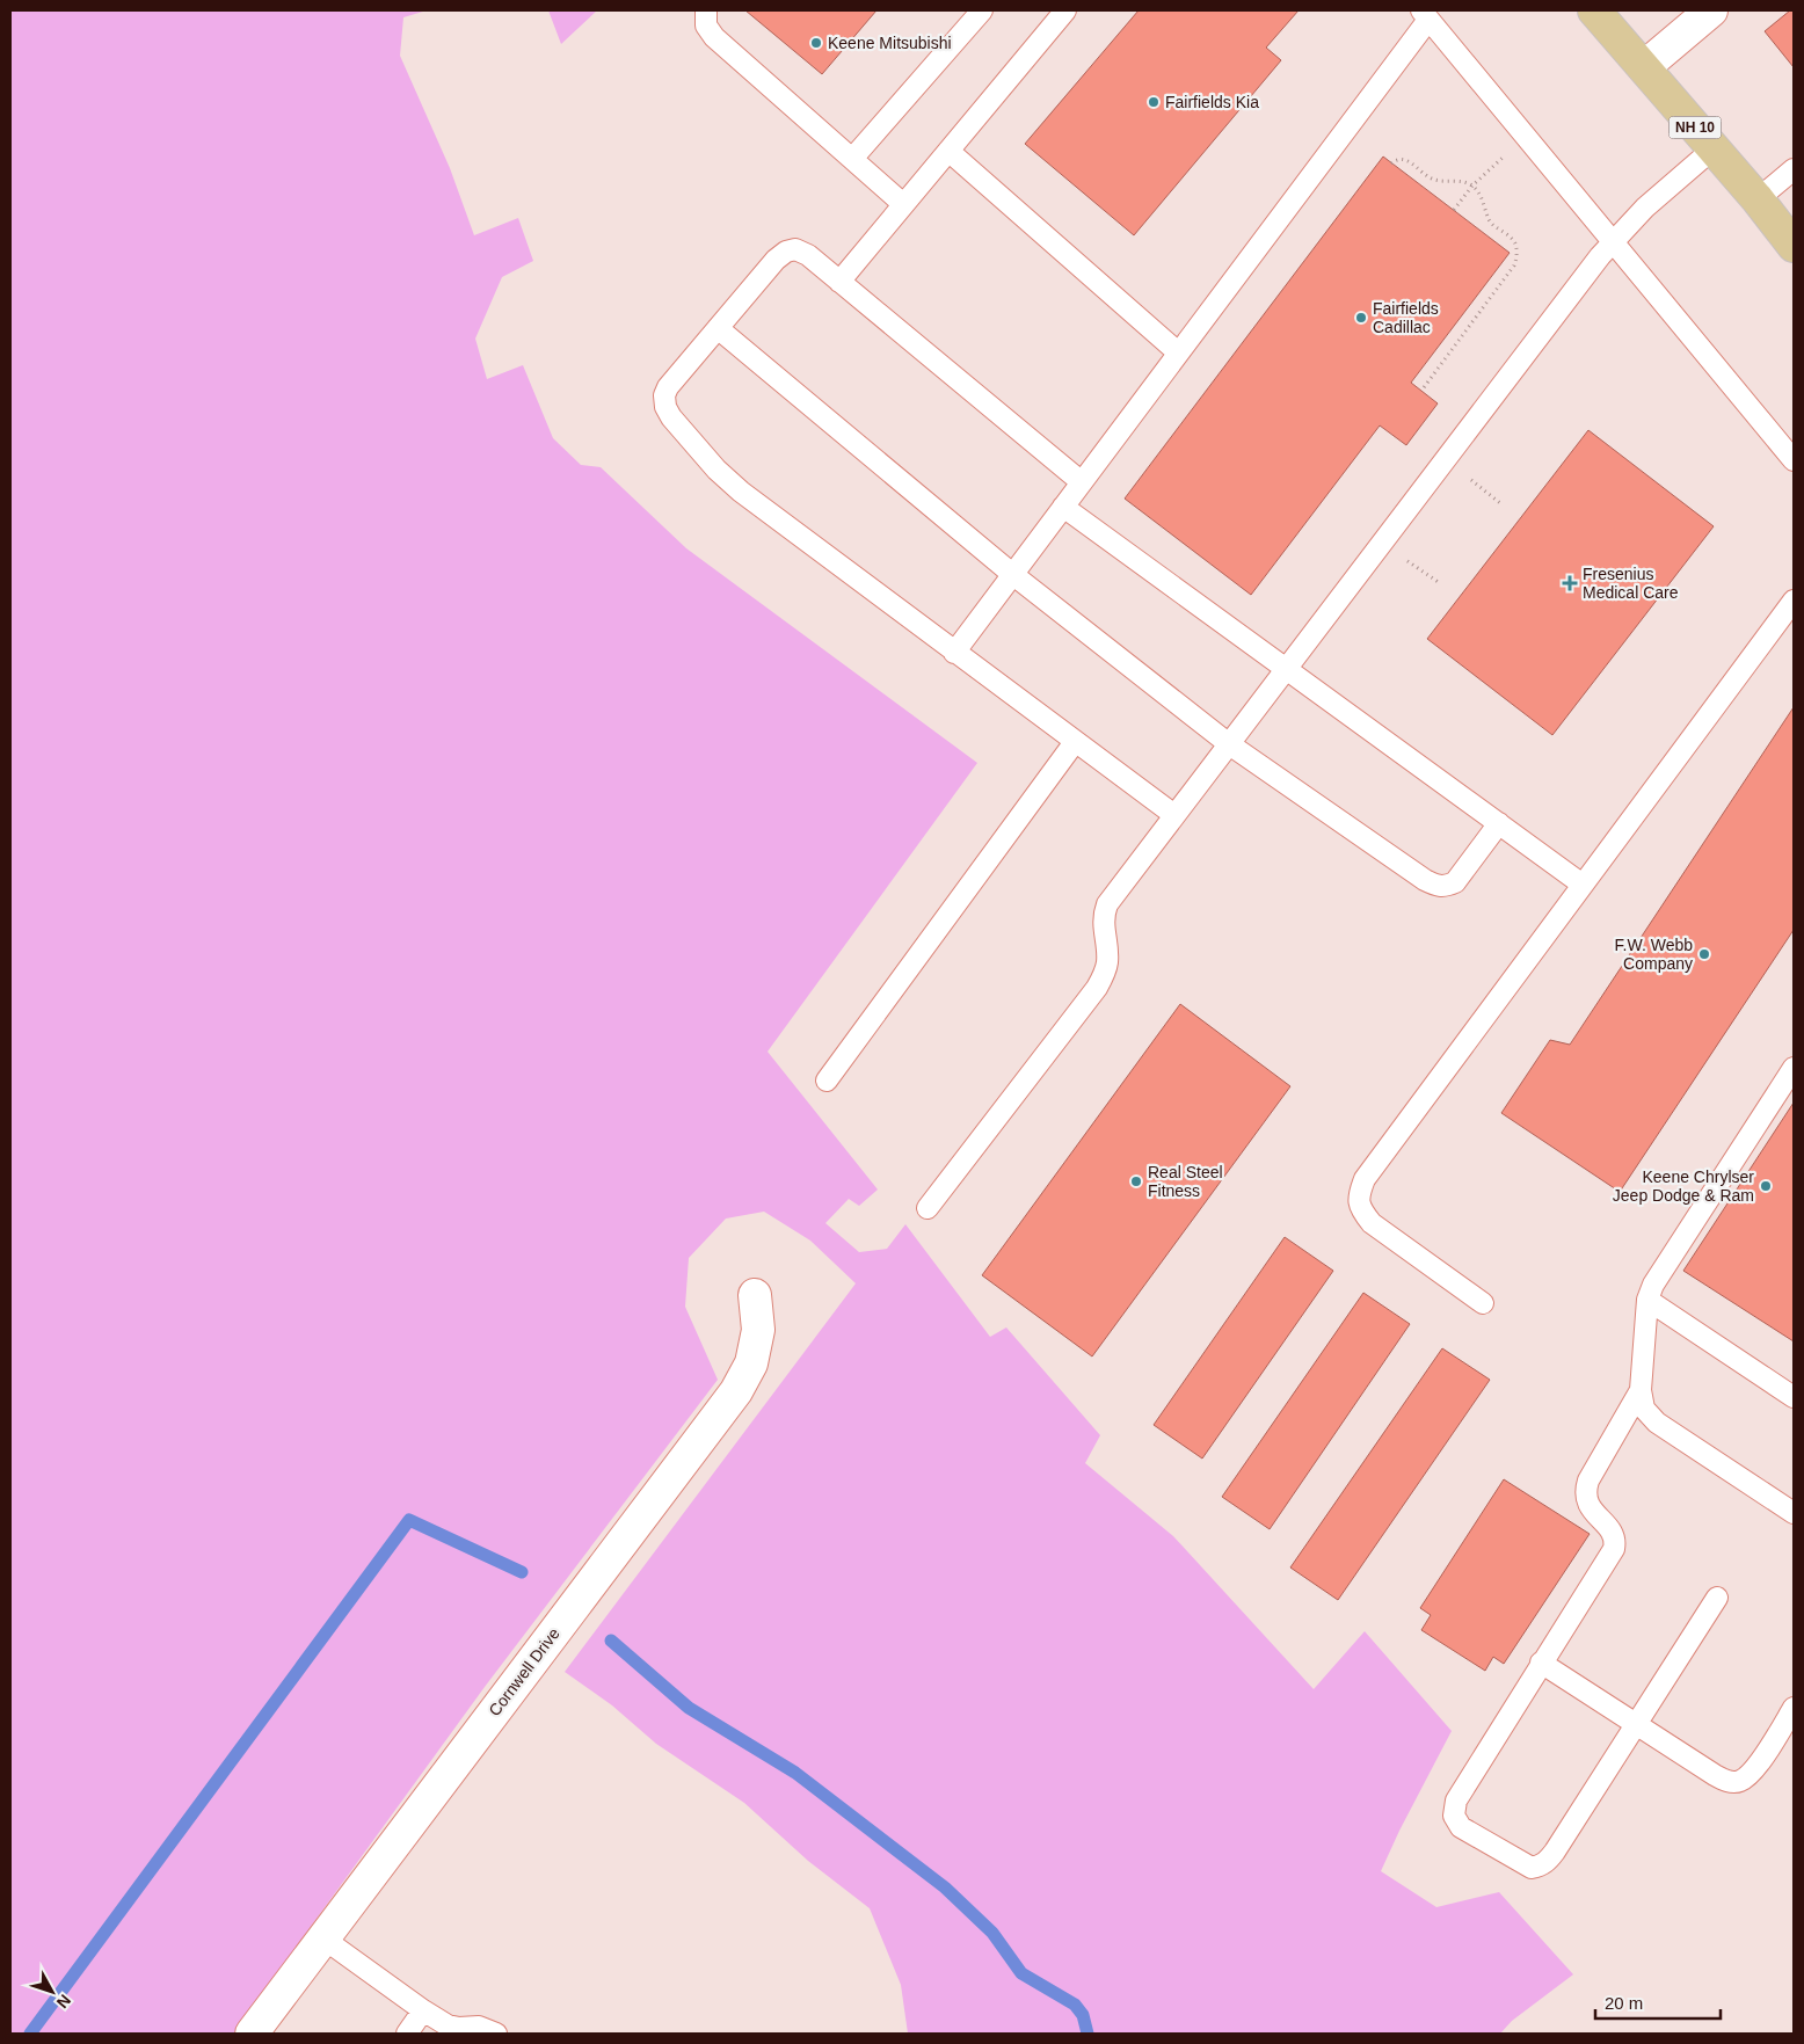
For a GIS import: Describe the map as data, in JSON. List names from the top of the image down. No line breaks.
{"streets":{"main road":["NH 10"],"street":["Cornwell Drive"]},"places":{"other":["Keene Mitsubishi","Fairfields Kia","Fairfields Cadillac","F.W. Webb Company","Real Steel Fitness","Keene Chrylser Jeep Dodge & Ram"],"health":["Fresenius Medical Care"]},"scale_bar":"20 m","north":"bottom right"}
